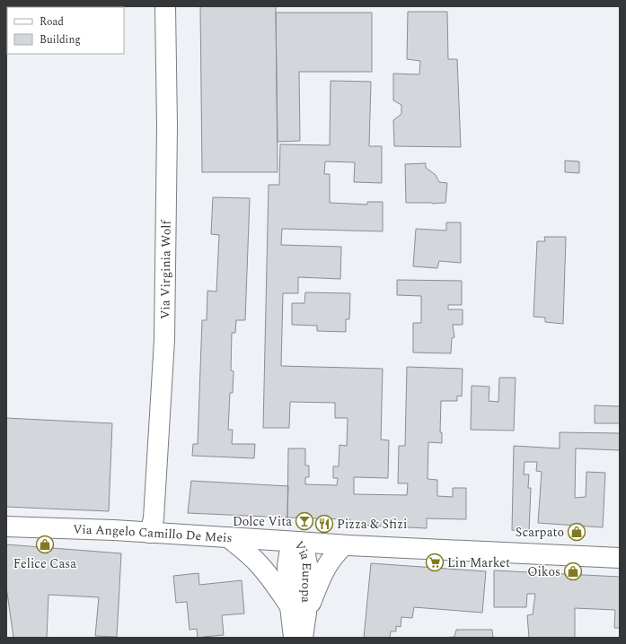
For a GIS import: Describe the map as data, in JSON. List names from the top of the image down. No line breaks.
{"streets":{"main road":["Via Virginia Wolf","Via Angelo Camillo De Meis","Via Europa"]},"crossings":[["Via Virginia Wolf","Via Angelo Camillo De Meis"],["Via Angelo Camillo De Meis","Via Europa"]],"places":{"bar":["Dolce Vita"],"restaurant":["Pizza & Sfizi"],"shop":["Scarpato","Felice Casa","Oikos"],"supermarket":["Lin Market"]},"legend":["Road","Building"]}
